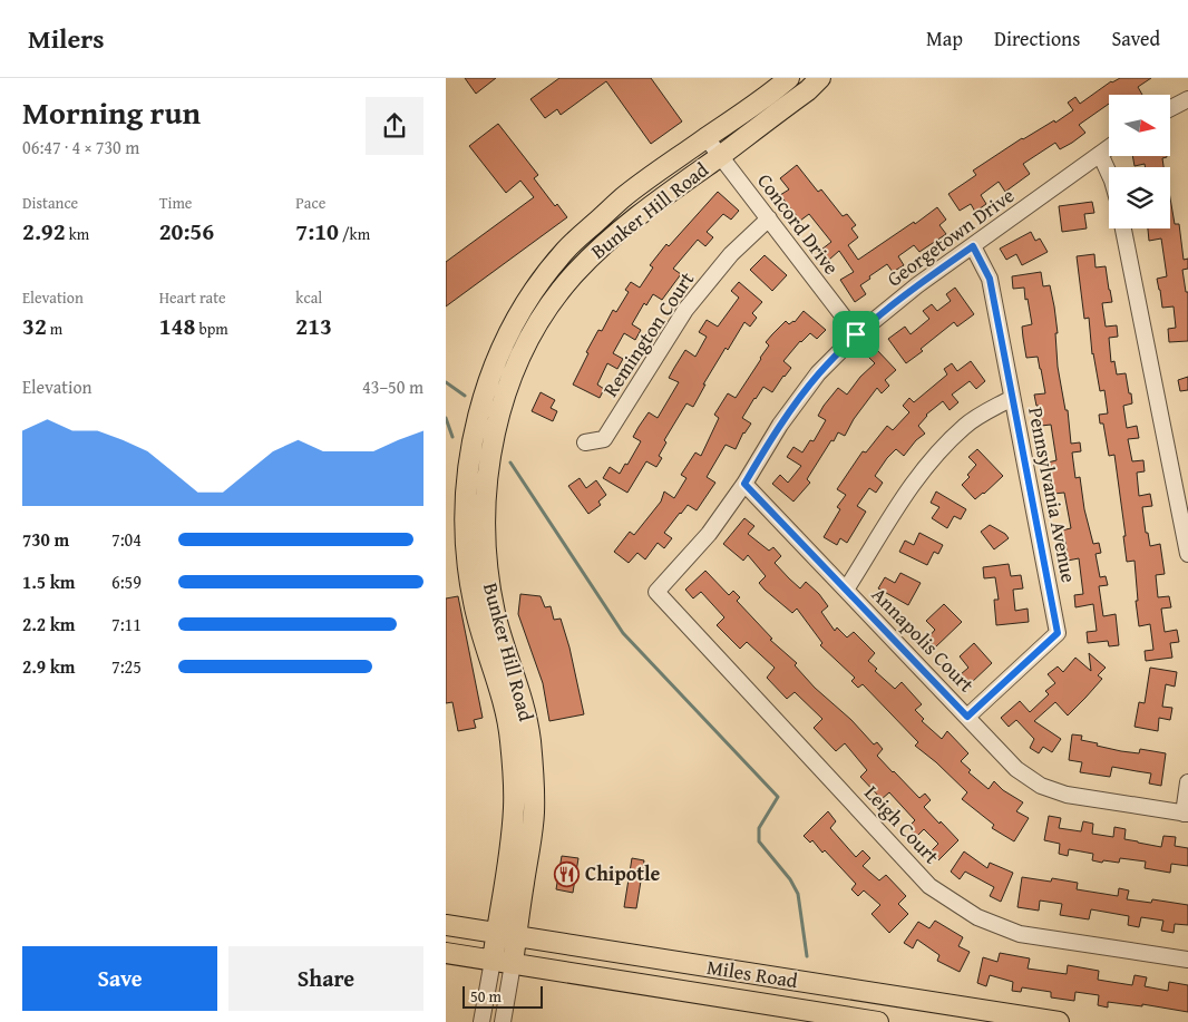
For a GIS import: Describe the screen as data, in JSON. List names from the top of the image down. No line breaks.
{"streets":{"main road":["Bunker Hill Road","Miles Road"],"street":["Concord Drive","Georgetown Drive","Remington Court","Pennsylvania Avenue","Annapolis Court","Leigh Court"]},"crossings":[["Bunker Hill Road","Concord Drive"],["Bunker Hill Road","Miles Road"],["Concord Drive","Georgetown Drive"],["Concord Drive","Remington Court"],["Georgetown Drive","Pennsylvania Avenue"],["Georgetown Drive","Annapolis Court"],["Georgetown Drive","Leigh Court"],["Pennsylvania Avenue","Annapolis Court"]],"places":{"restaurant":["Chipotle"]},"scale_bar":"50 m","north":"right","page":{"header":"Milers","nav":["Map","Directions","Saved"],"heading":["Morning run","06:47 · 4 × 730 m"],"stats":[["Distance","2.92 km"],["Time","20:56"],["Pace","7:10 /km"],["Elevation","32 m"],["Heart rate","148 bpm"],["kcal","213"]],"chart":["Elevation","43–50 m"],"list":[{"name":"730 m","note":"7:04"},{"name":"1.5 km","note":"6:59"},{"name":"2.2 km","note":"7:11"},{"name":"2.9 km","note":"7:25"}],"buttons":["Save","Share"],"scale":"50 m"}}
